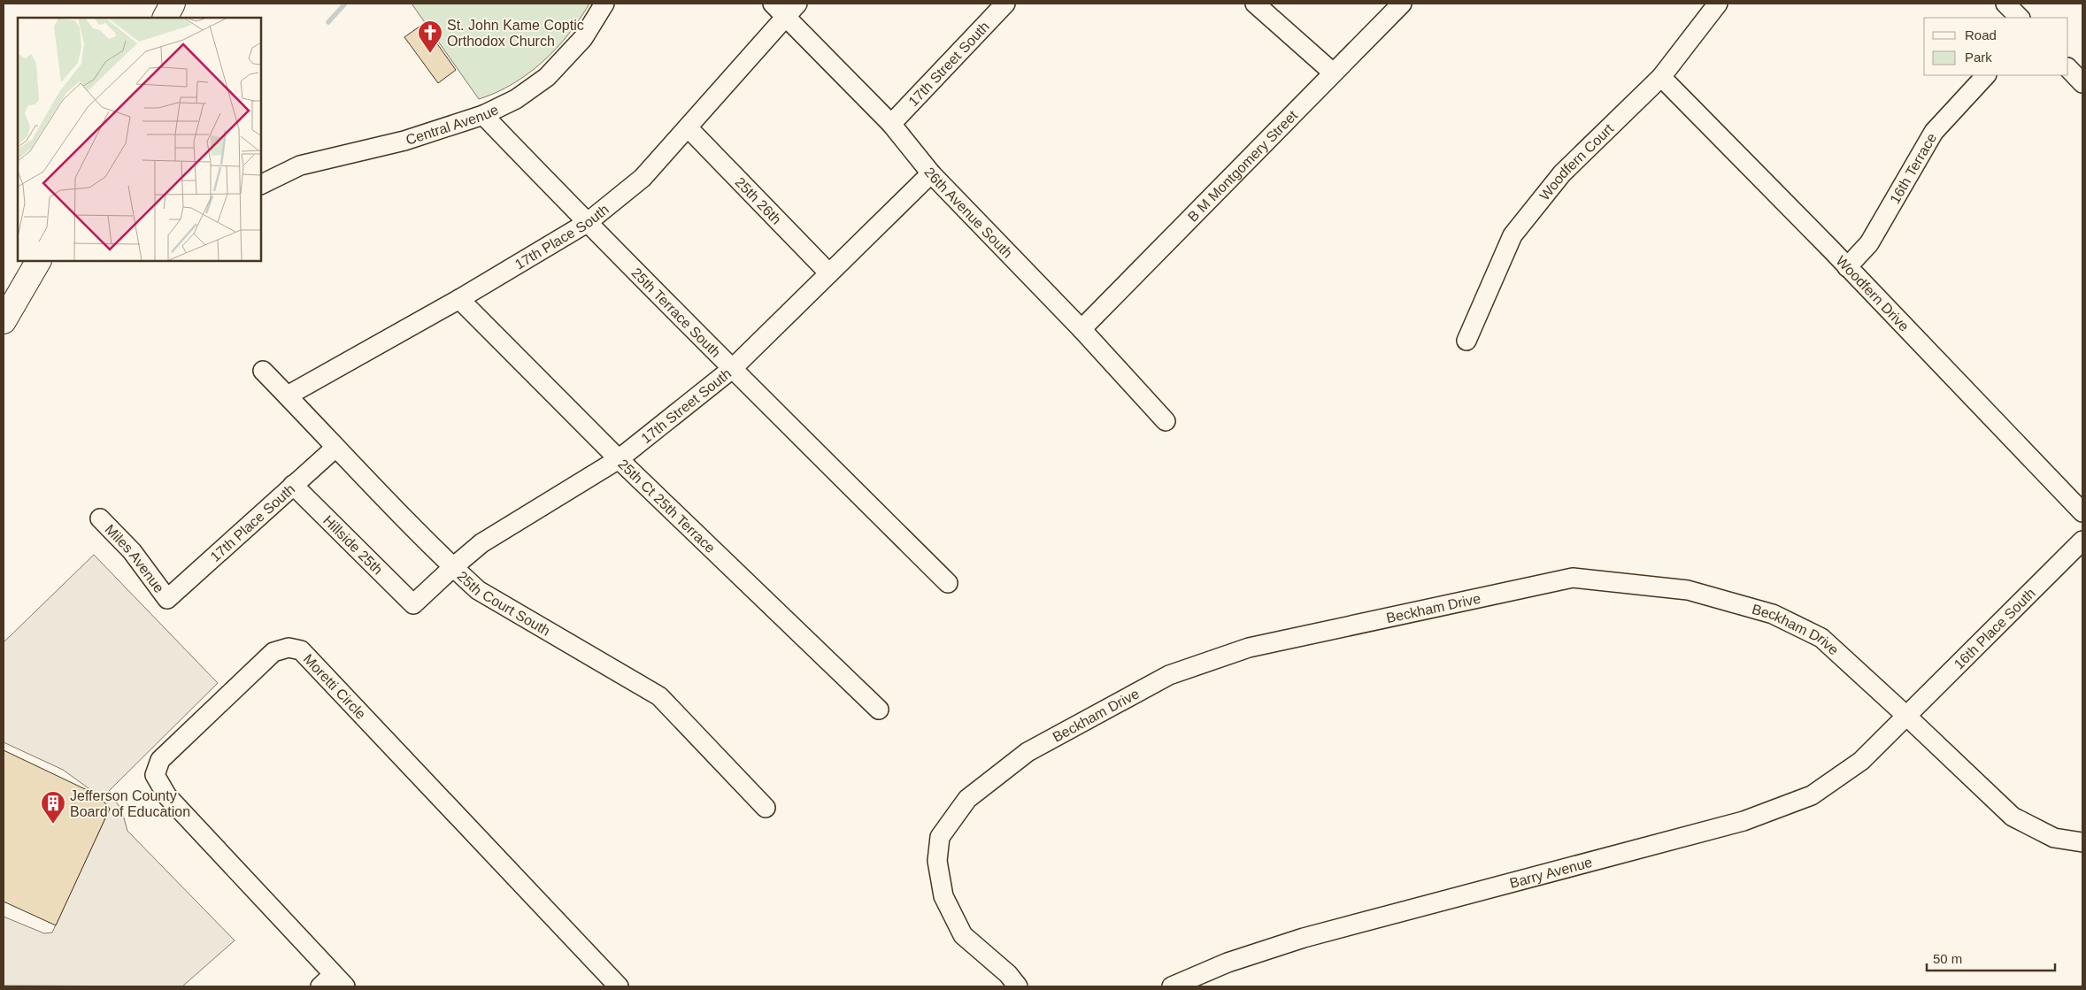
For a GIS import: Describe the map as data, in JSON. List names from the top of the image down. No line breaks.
{"streets":{"street":["17th Street South","Central Avenue","Woodfern Court","B M Montgomery Street","16th Terrace","25th 26th","26th Avenue South","17th Place South","Woodfern Drive","25th Terrace South","25th Ct 25th Terrace","Hillside 25th","Miles Avenue","25th Court South","Beckham Drive","16th Place South","Moretti Circle","Barry Avenue"]},"crossings":[["17th Street South","25th 26th"],["17th Street South","26th Avenue South"],["17th Street South","25th Terrace South"],["17th Street South","25th Ct 25th Terrace"],["17th Street South","Hillside 25th"],["17th Street South","25th Court South"],["Central Avenue","25th Terrace South"],["Woodfern Court","Woodfern Drive"],["B M Montgomery Street","26th Avenue South"],["16th Terrace","Woodfern Drive"],["25th 26th","17th Place South"],["26th Avenue South","17th Place South"],["17th Place South","25th Terrace South"],["17th Place South","25th Ct 25th Terrace"],["17th Place South","Hillside 25th"],["17th Place South","Miles Avenue"],["17th Place South","25th Court South"],["Beckham Drive","16th Place South"],["Beckham Drive","Barry Avenue"],["16th Place South","Barry Avenue"]],"places":{"church":["St. John Kame Coptic Orthodox Church"],"building":["Jefferson County Board of Education"]},"legend":["Road","Park"],"scale_bar":"50 m"}
